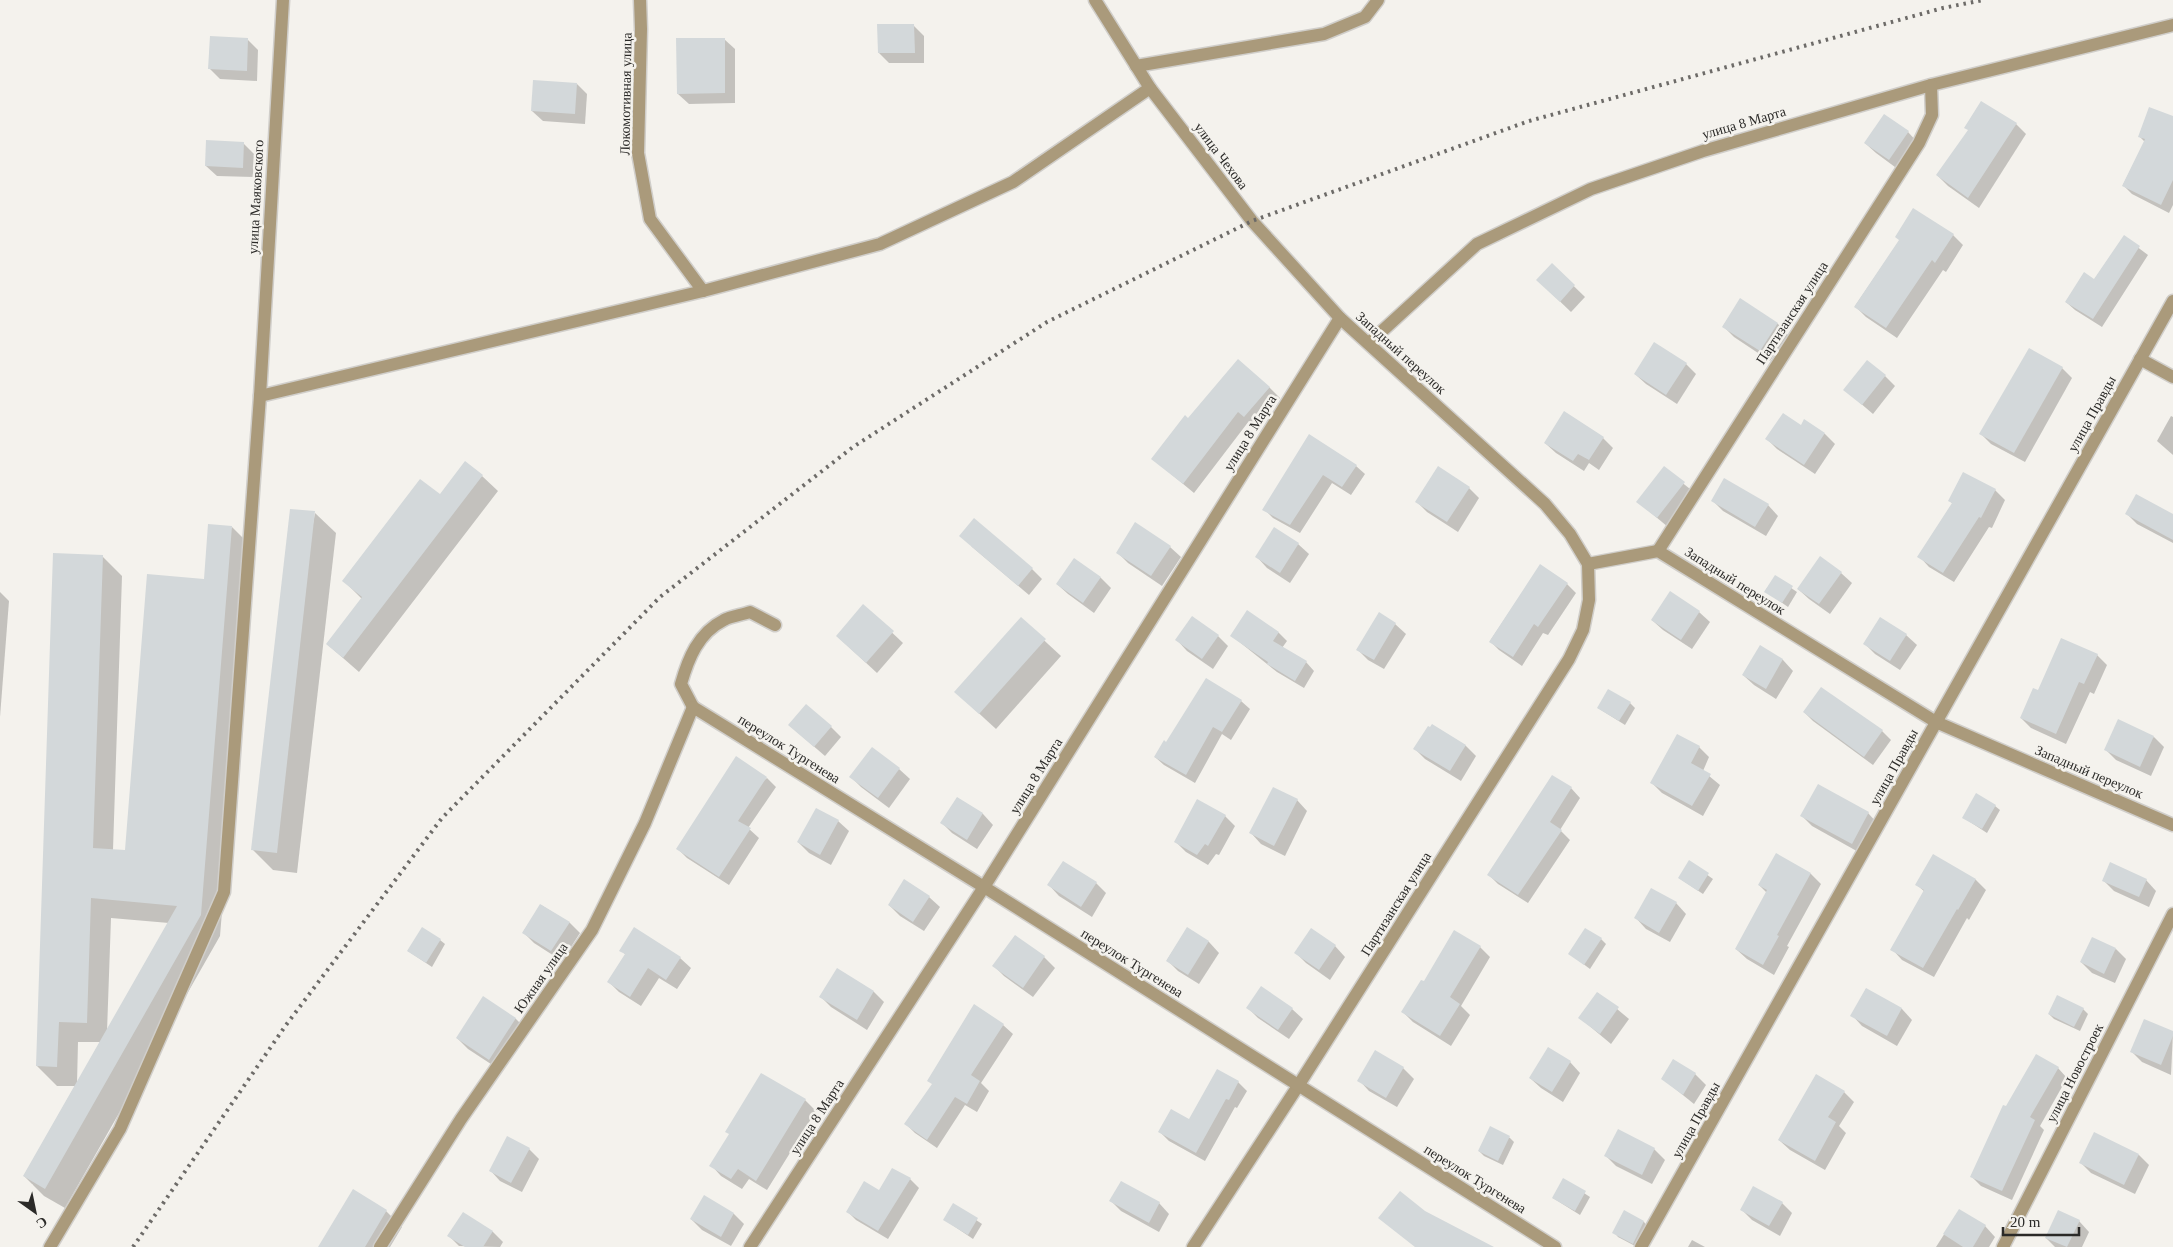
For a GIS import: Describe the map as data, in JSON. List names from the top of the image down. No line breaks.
{"streets":{"street":["Локомотивная улица","улица 8 Марта","улица Чехова","улица Маяковского","Партизанская улица","Западный переулок","улица Правды","переулок Тургенева","Южная улица","улица Новостроек"]},"crossings":[["улица 8 Марта","улица Чехова"],["улица 8 Марта","Партизанская улица"],["улица 8 Марта","Западный переулок"],["улица 8 Марта","переулок Тургенева"],["улица Чехова","Западный переулок"],["Партизанская улица","Западный переулок"],["Партизанская улица","переулок Тургенева"],["Западный переулок","улица Правды"],["переулок Тургенева","Южная улица"]],"scale_bar":"20 m","north":"bottom right"}
